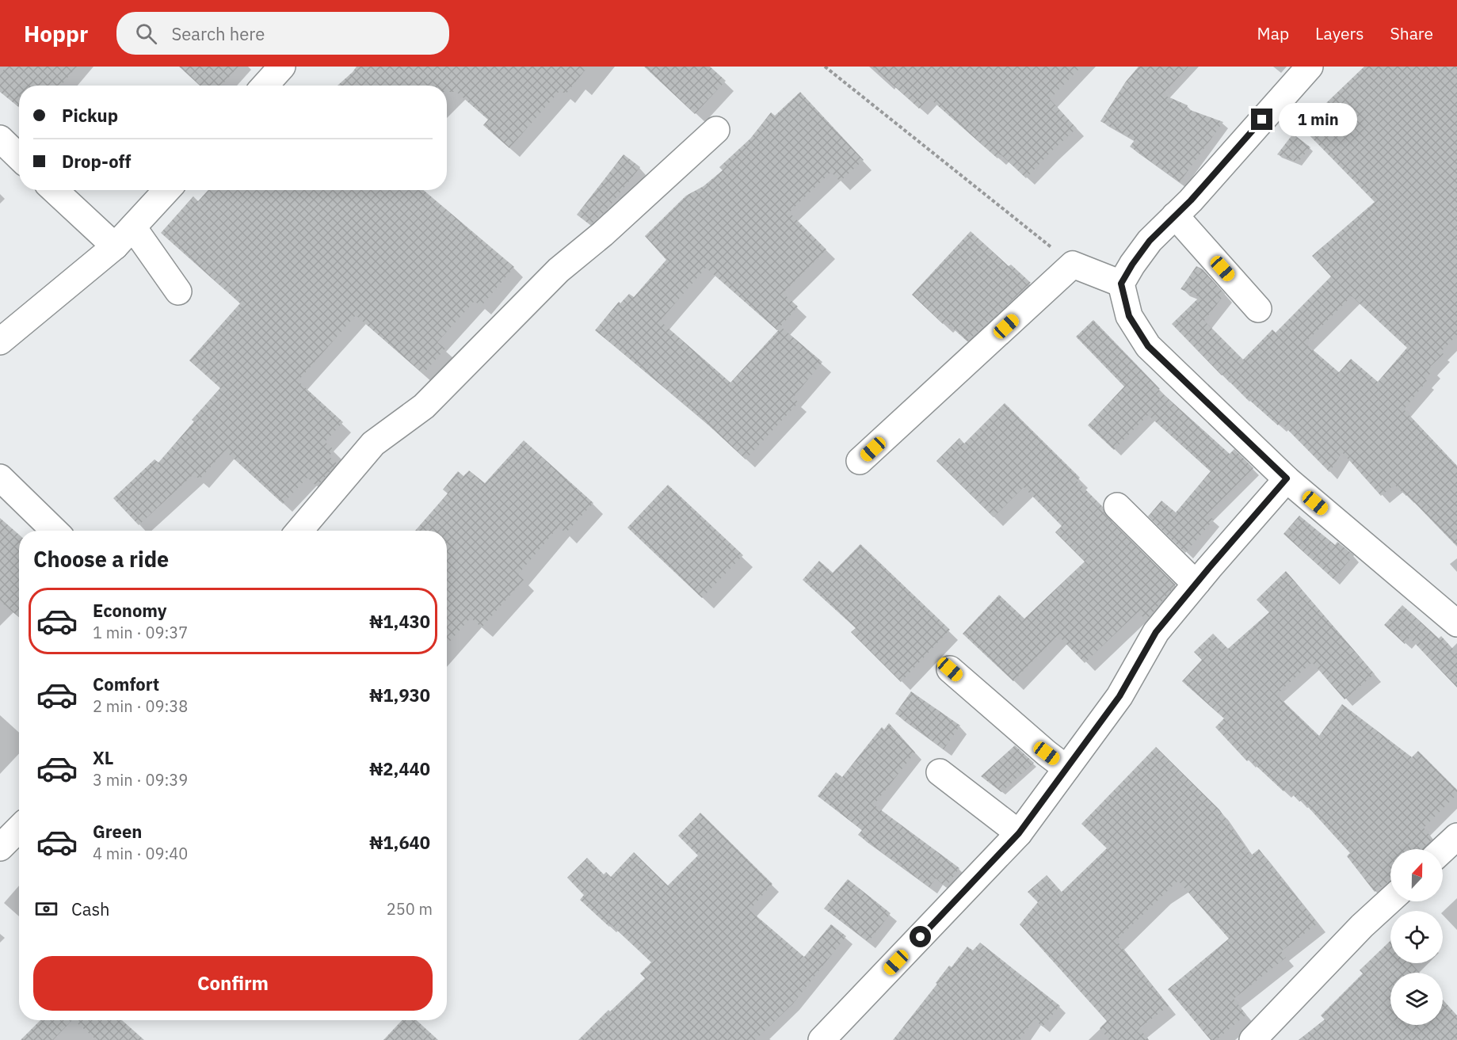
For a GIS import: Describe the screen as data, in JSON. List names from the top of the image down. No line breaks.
{"north":"top","page":{"header":"Hoppr","search":"Search here","nav":["Map","Layers","Share"],"banner":["Pickup","Drop-off"],"bubble":"1 min","heading":"Choose a ride","list":[{"name":"Economy","note":"1 min · 09:37","value":"₦1,430"},{"name":"Comfort","note":"2 min · 09:38","value":"₦1,930"},{"name":"XL","note":"3 min · 09:39","value":"₦2,440"},{"name":"Green","note":"4 min · 09:40","value":"₦1,640"}],"pay":["Cash","250 m"],"buttons":"Confirm"}}
